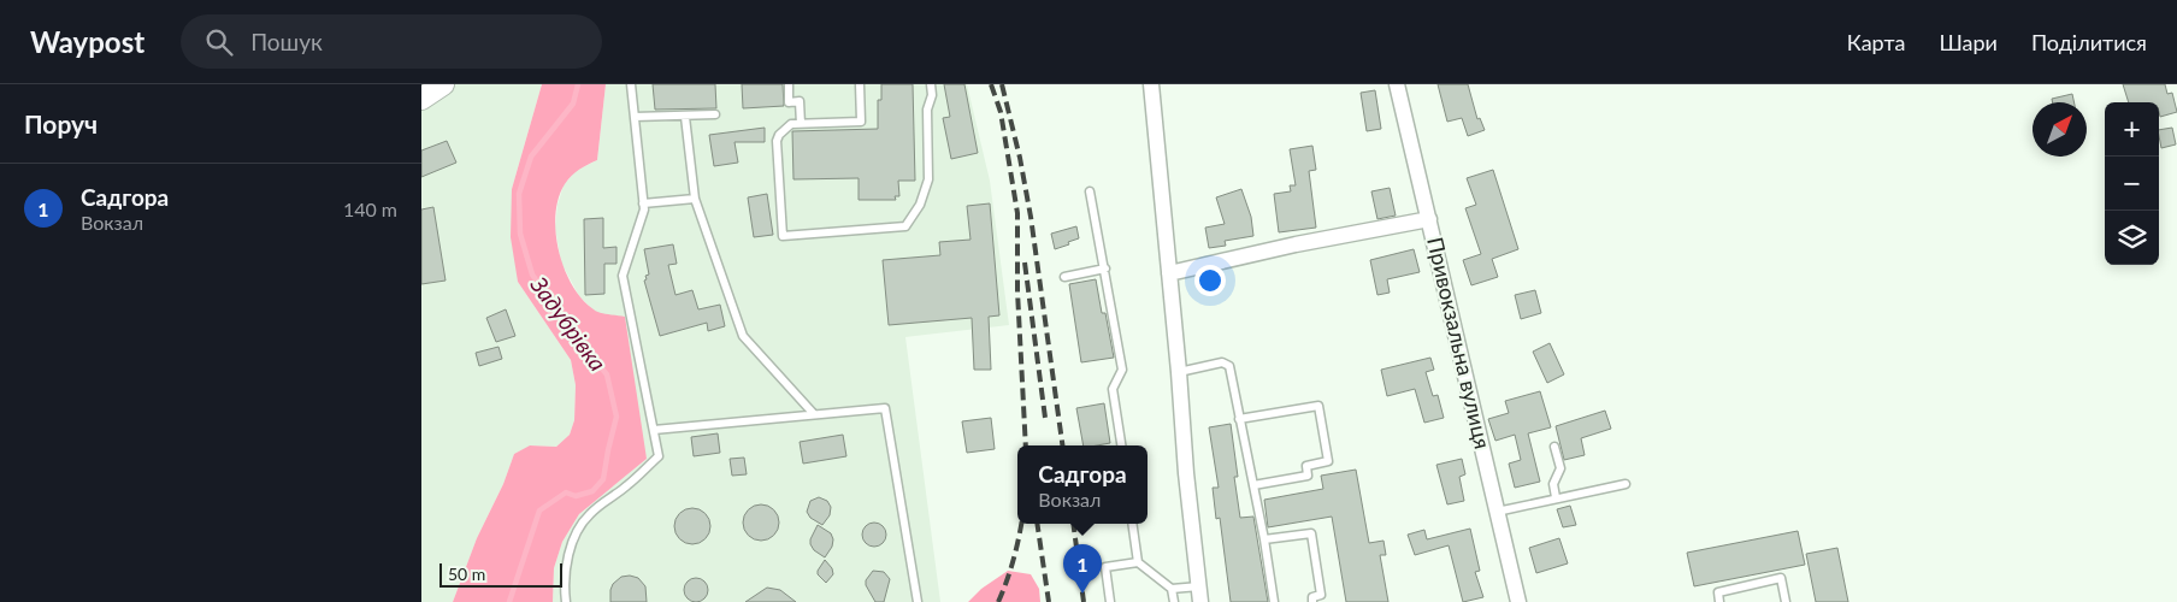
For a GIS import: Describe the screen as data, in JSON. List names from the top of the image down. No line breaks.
{"streets":{"street":["Привокзальна вулиця"]},"water":["Задубрівка"],"scale_bar":"50 m","north":"top right","page":{"header":"Waypost","search":"Пошук","nav":["Карта","Шари","Поділитися"],"heading":"Поруч","map_buttons":["+","−"],"list":[{"mark":"1","name":"Садгора","note":"Вокзал","value":"140 m"}],"popup":["Садгора","Вокзал"],"pins":"1","scale":"50 m"}}
